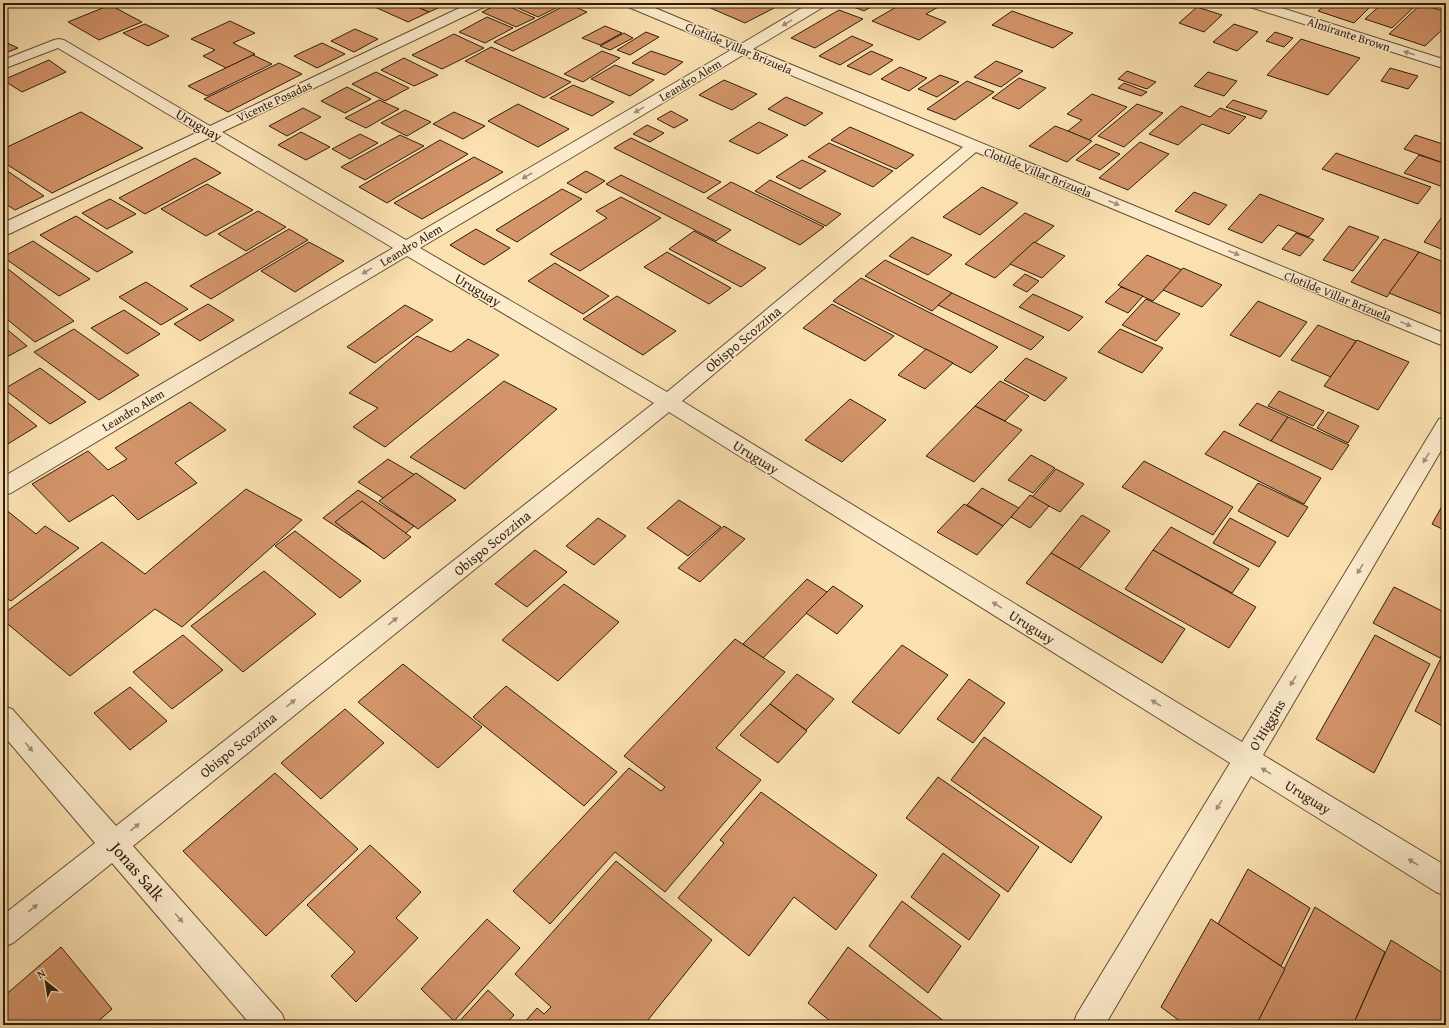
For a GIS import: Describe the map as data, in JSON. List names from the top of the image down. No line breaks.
{"streets":{"street":["Almirante Brown","Clotilde Villar Brizuela","Leandro Alem","Vicente Posadas","Uruguay","Obispo Scozzina","O'Higgins","Jonas Salk"]},"crossings":[["Clotilde Villar Brizuela","Leandro Alem"],["Clotilde Villar Brizuela","Obispo Scozzina"],["Leandro Alem","Uruguay"],["Vicente Posadas","Uruguay"],["Uruguay","Obispo Scozzina"],["Uruguay","O'Higgins"],["Obispo Scozzina","Jonas Salk"]],"one_way":["Almirante Brown","Clotilde Villar Brizuela","Leandro Alem","Uruguay","Obispo Scozzina","O'Higgins","Jonas Salk"],"north":"top left"}
